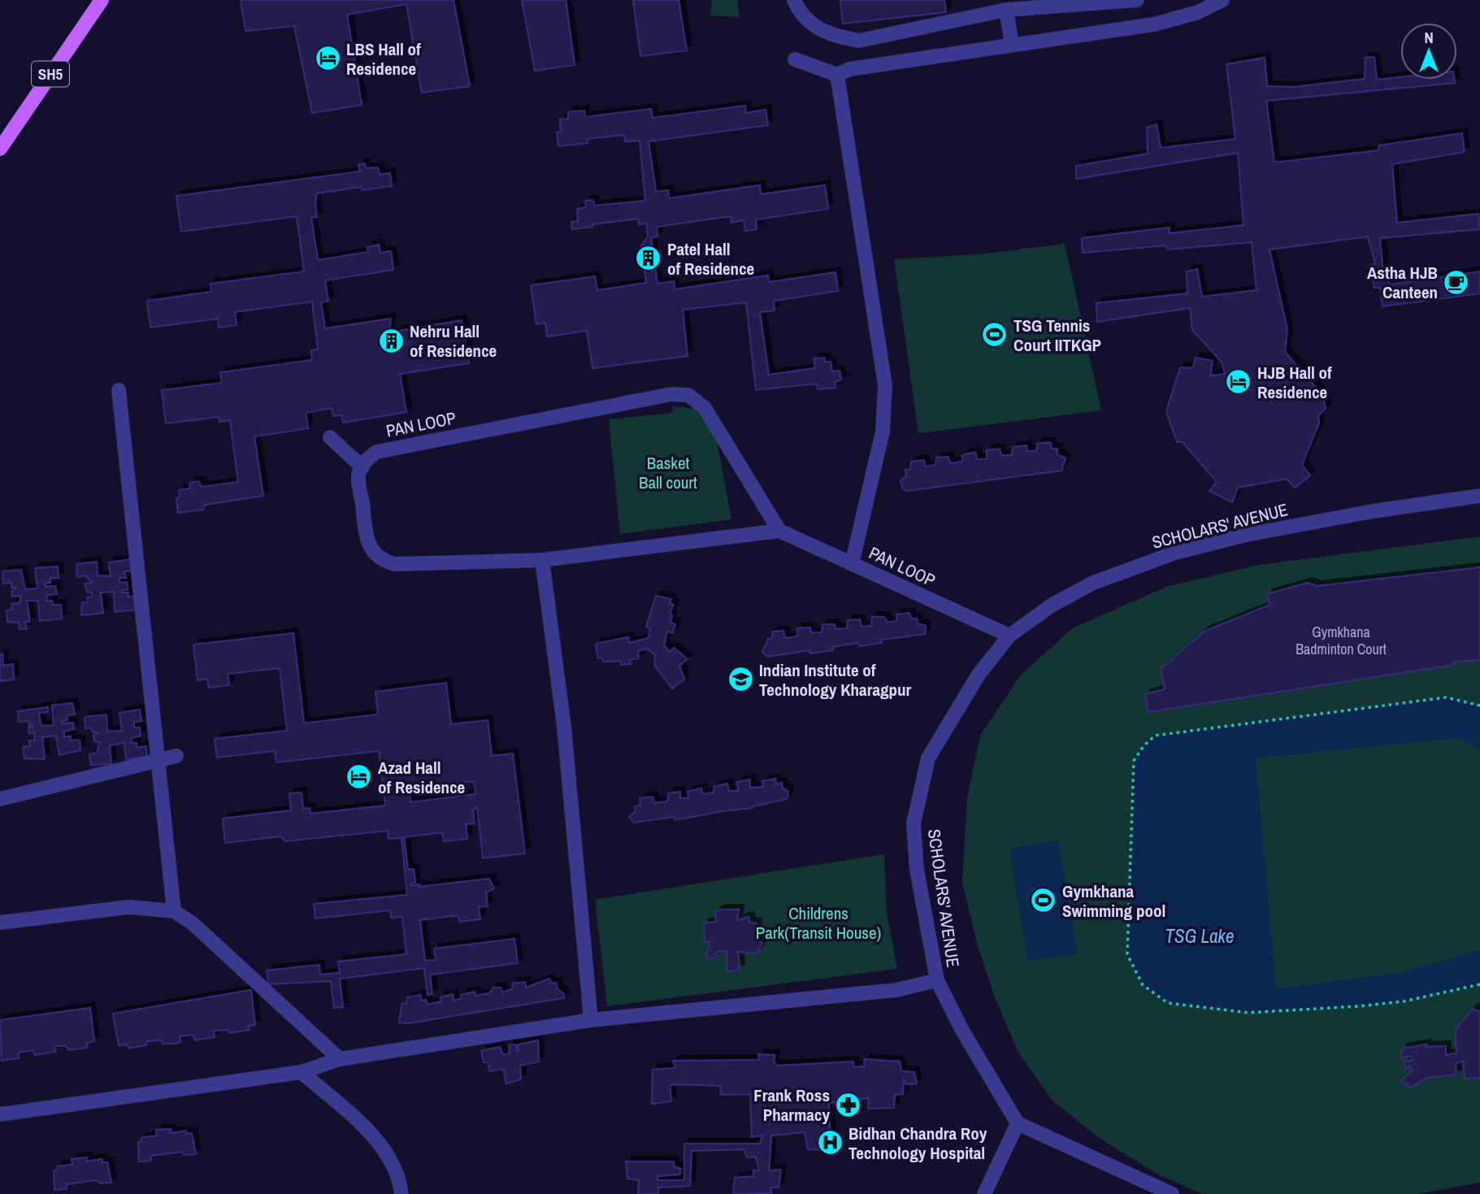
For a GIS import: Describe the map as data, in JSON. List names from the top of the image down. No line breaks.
{"streets":{"main road":["SH5"],"street":["PAN LOOP","SCHOLARS' AVENUE"]},"crossings":[["PAN LOOP","SCHOLARS' AVENUE"]],"water":["TSG Lake"],"parks":["Basket Ball court","Childrens Park(Transit House)"],"places":{"hotel":["LBS Hall of Residence","HJB Hall of Residence","Azad Hall of Residence"],"building":["Patel Hall of Residence","Nehru Hall of Residence"],"cafe":["Astha HJB Canteen"],"sports":["TSG Tennis Court IITKGP","Gymkhana Swimming pool"],"school or university":["Indian Institute of Technology Kharagpur"],"pharmacy":["Frank Ross Pharmacy"],"hospital":["Bidhan Chandra Roy Technology Hospital"]},"house_numbers":["Gymkhana Badminton Court"],"north":"top"}
